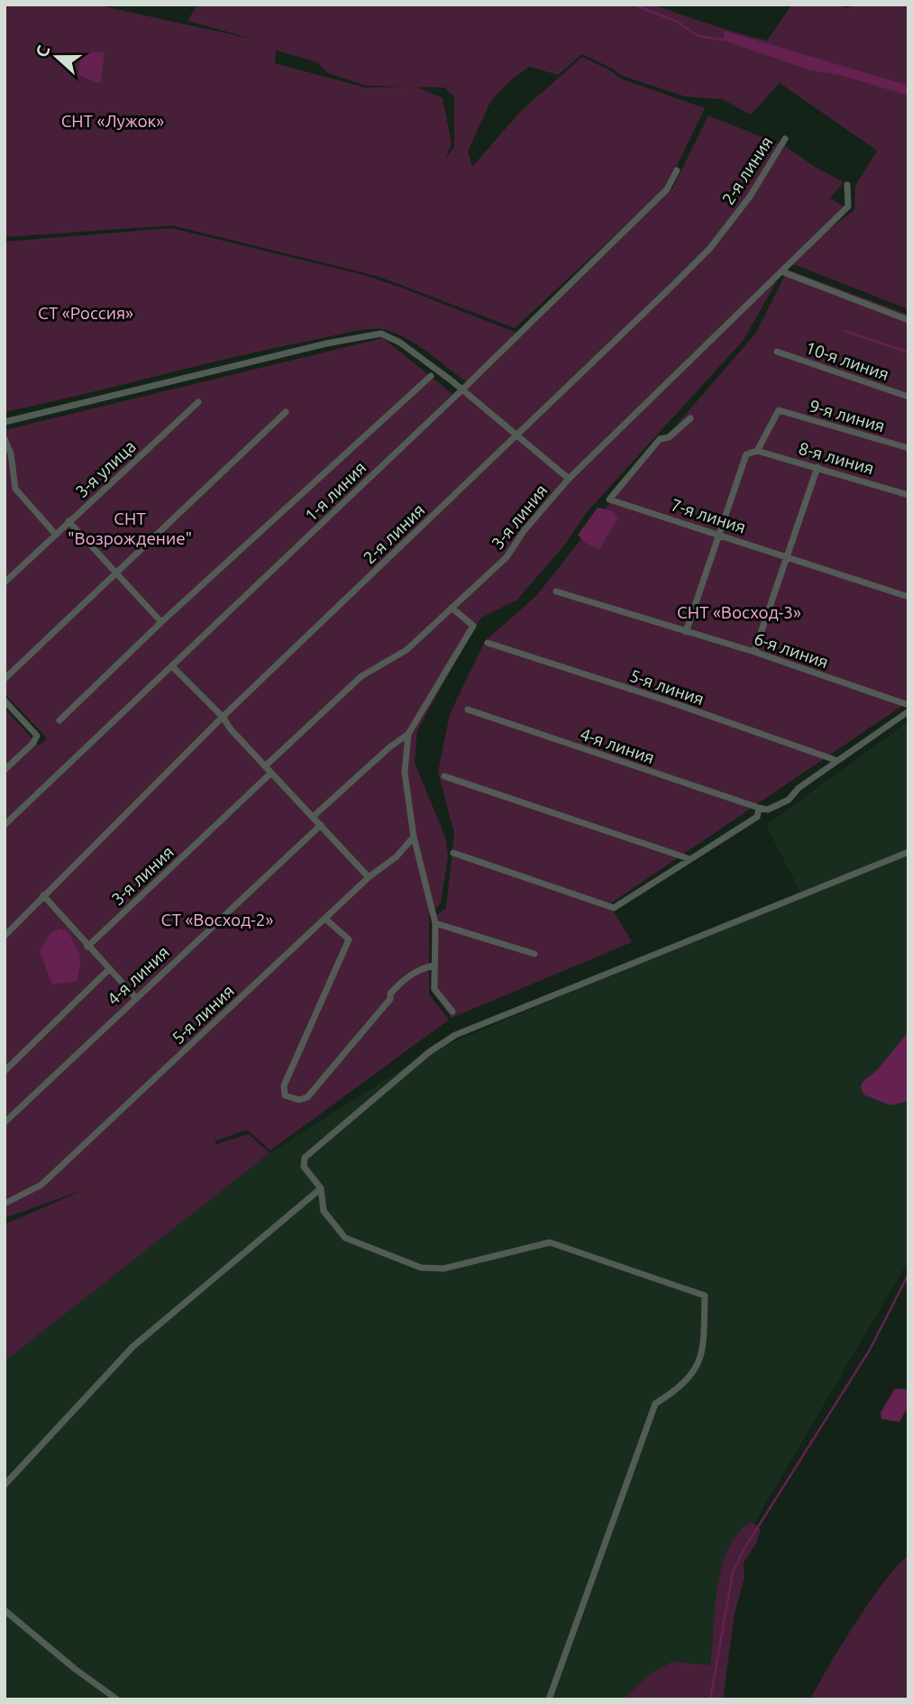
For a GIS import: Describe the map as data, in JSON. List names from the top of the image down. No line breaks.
{"streets":{"street":["2-я линия","10-я линия","9-я линия","8-я линия","3-я улица","1-я линия","7-я линия","3-я линия","6-я линия","5-я линия","4-я линия"]},"crossings":[["9-я линия","8-я линия"]],"parks":["СНТ «Лужок»","СТ «Россия»","СНТ \"Возрождение\"","СНТ «Восход-3»","СТ «Восход-2»"],"north":"left"}
